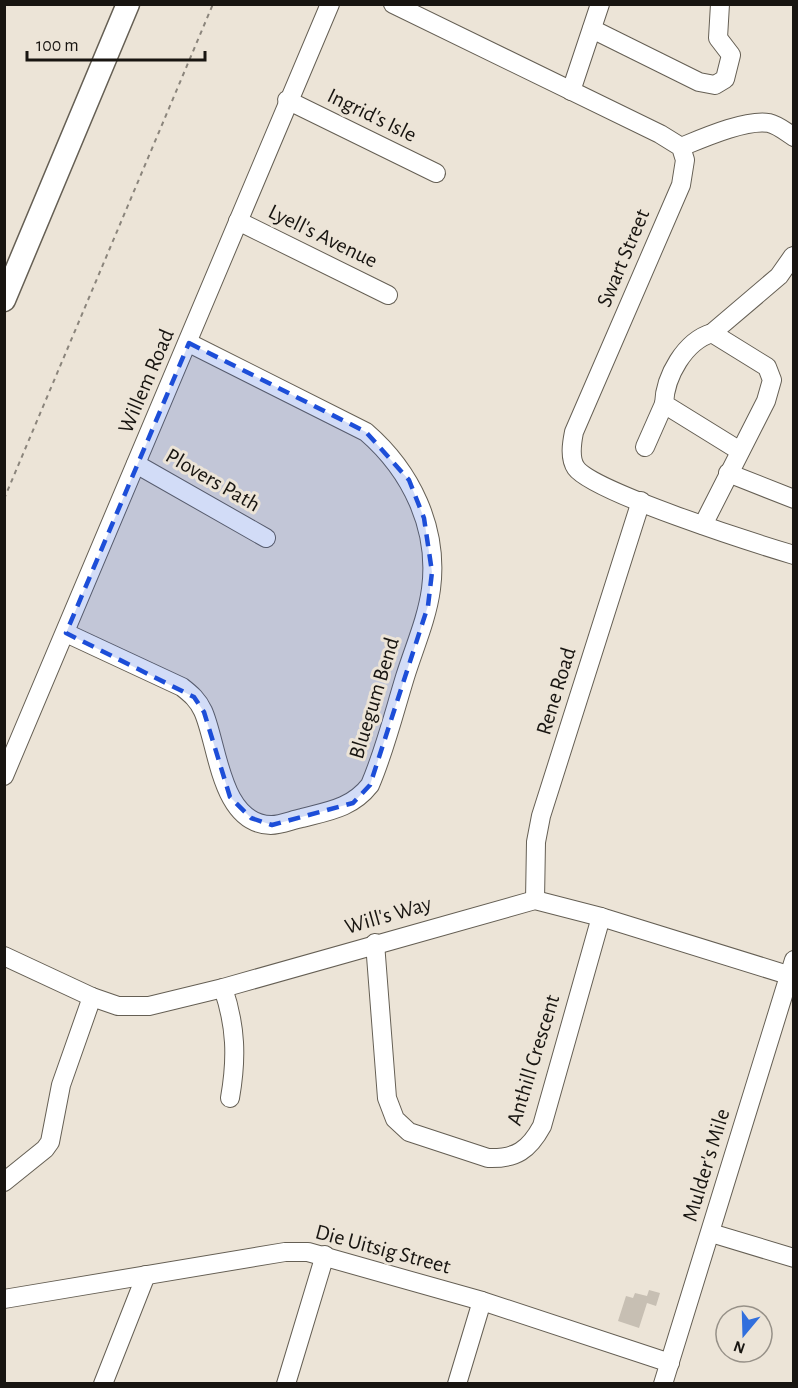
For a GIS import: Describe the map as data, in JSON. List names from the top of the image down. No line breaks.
{"streets":{"street":["Ingrid's Isle","Lyell's Avenue","Swart Street","Willem Road","Plovers Path","Rene Road","Bluegum Bend","Will's Way","Anthill Crescent","Mulder's Mile","Die Uitsig Street"]},"crossings":[["Ingrid's Isle","Willem Road"],["Lyell's Avenue","Willem Road"],["Swart Street","Rene Road"],["Willem Road","Plovers Path"],["Willem Road","Bluegum Bend"],["Rene Road","Will's Way"],["Will's Way","Anthill Crescent"],["Will's Way","Mulder's Mile"],["Mulder's Mile","Die Uitsig Street"]],"scale_bar":"100 m","north":"bottom"}
